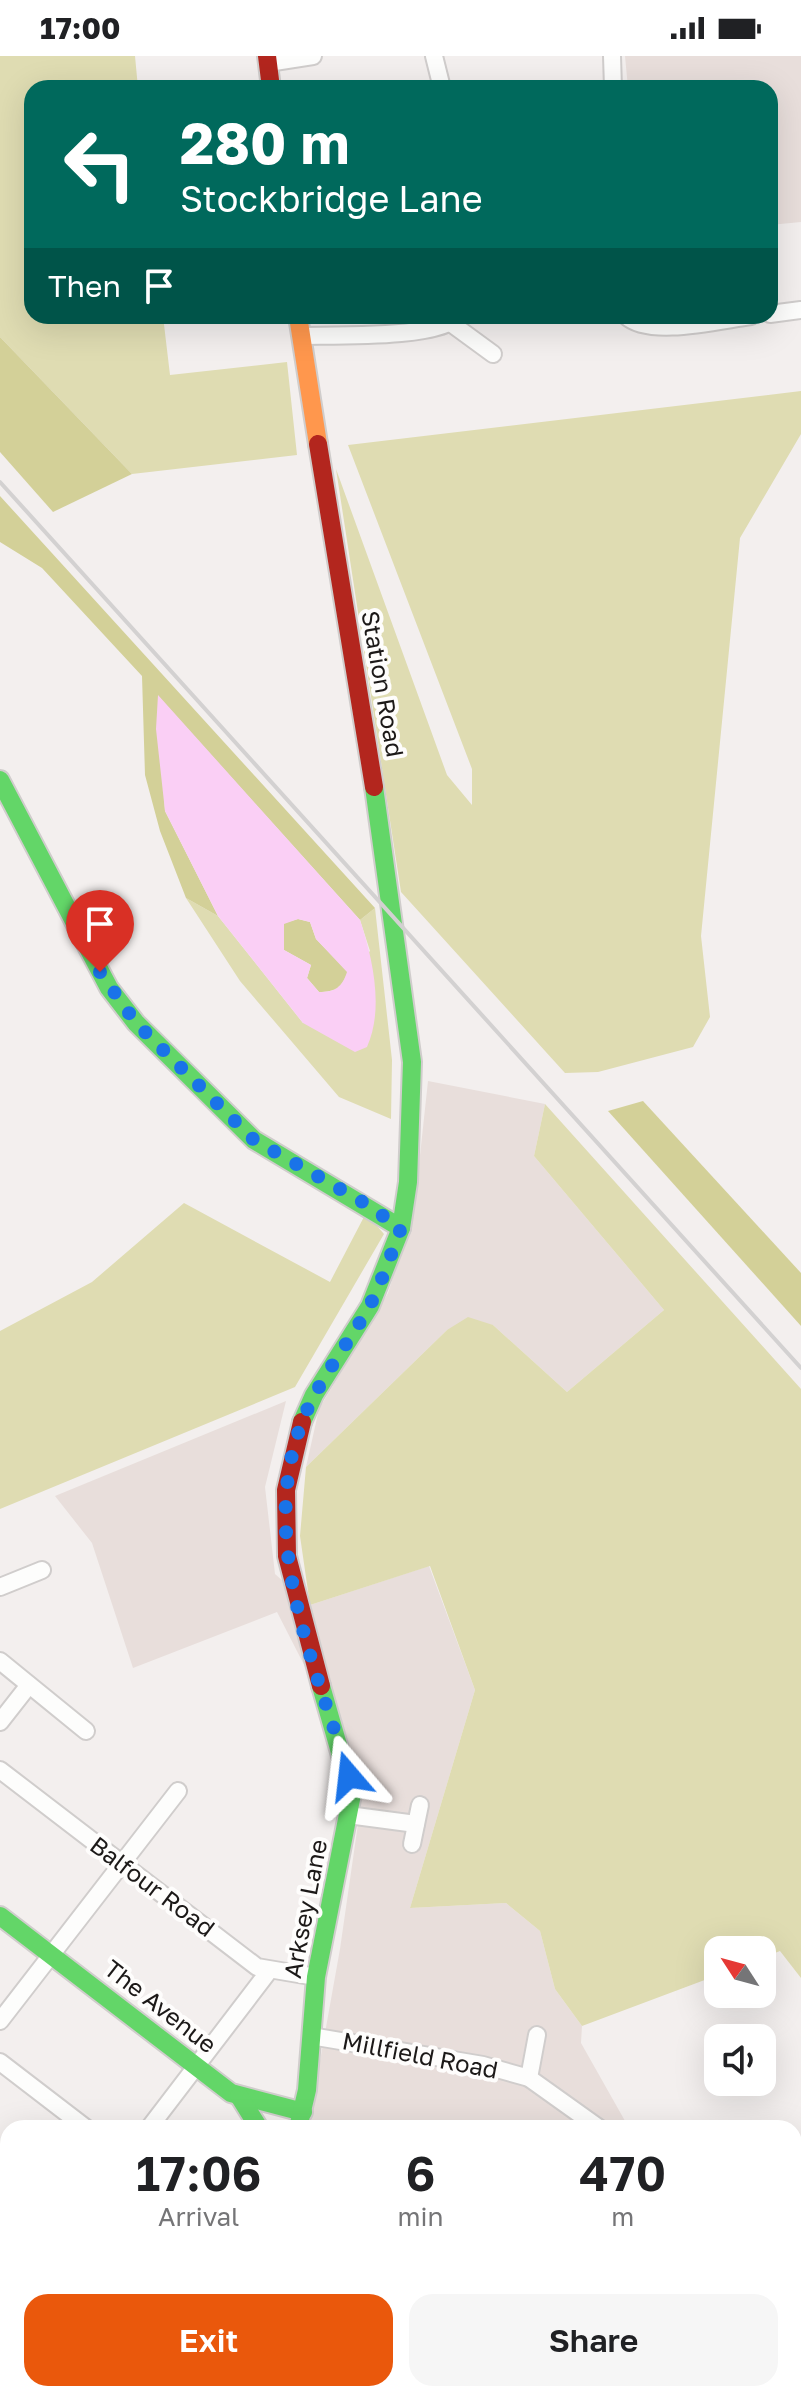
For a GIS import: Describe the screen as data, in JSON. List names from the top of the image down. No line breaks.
{"streets":{"street":["Station Road","Balfour Road","Arksey Lane","The Avenue","Millfield Road"]},"crossings":[["Station Road","Arksey Lane"],["Balfour Road","Arksey Lane"],["Arksey Lane","The Avenue"],["Arksey Lane","Millfield Road"]],"north":"top left","page":{"status":"17:00","turn":["280 m","Stockbridge Lane"],"then":"Then","eta":["17:06","Arrival","6","min","470","m"],"buttons":["Exit","Share"]}}
